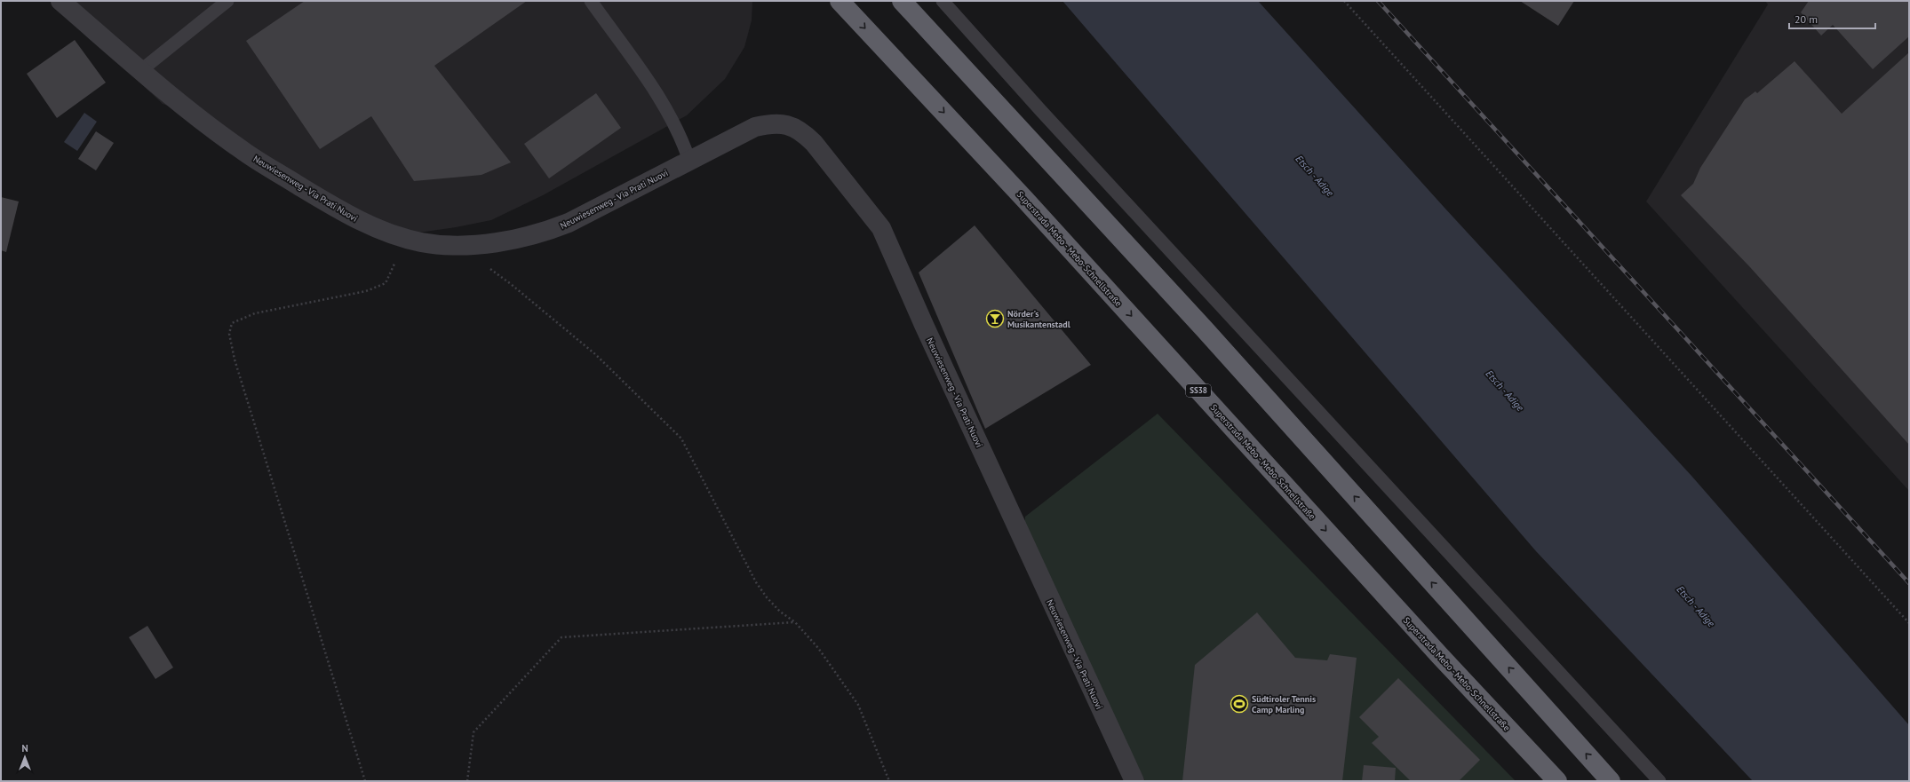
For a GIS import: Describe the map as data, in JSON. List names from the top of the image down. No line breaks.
{"streets":{"highway":["Superstrada Mebo - Mebo-Schnellstraße","SS38"],"street":["Neuwiesenweg - Via Prati Nuovi"]},"water":["Etsch - Adige"],"places":{"bar":["Nörder's Musikantenstadl"],"sports":["Südtiroler Tennis Camp Marling"]},"scale_bar":"20 m","north":"top"}
